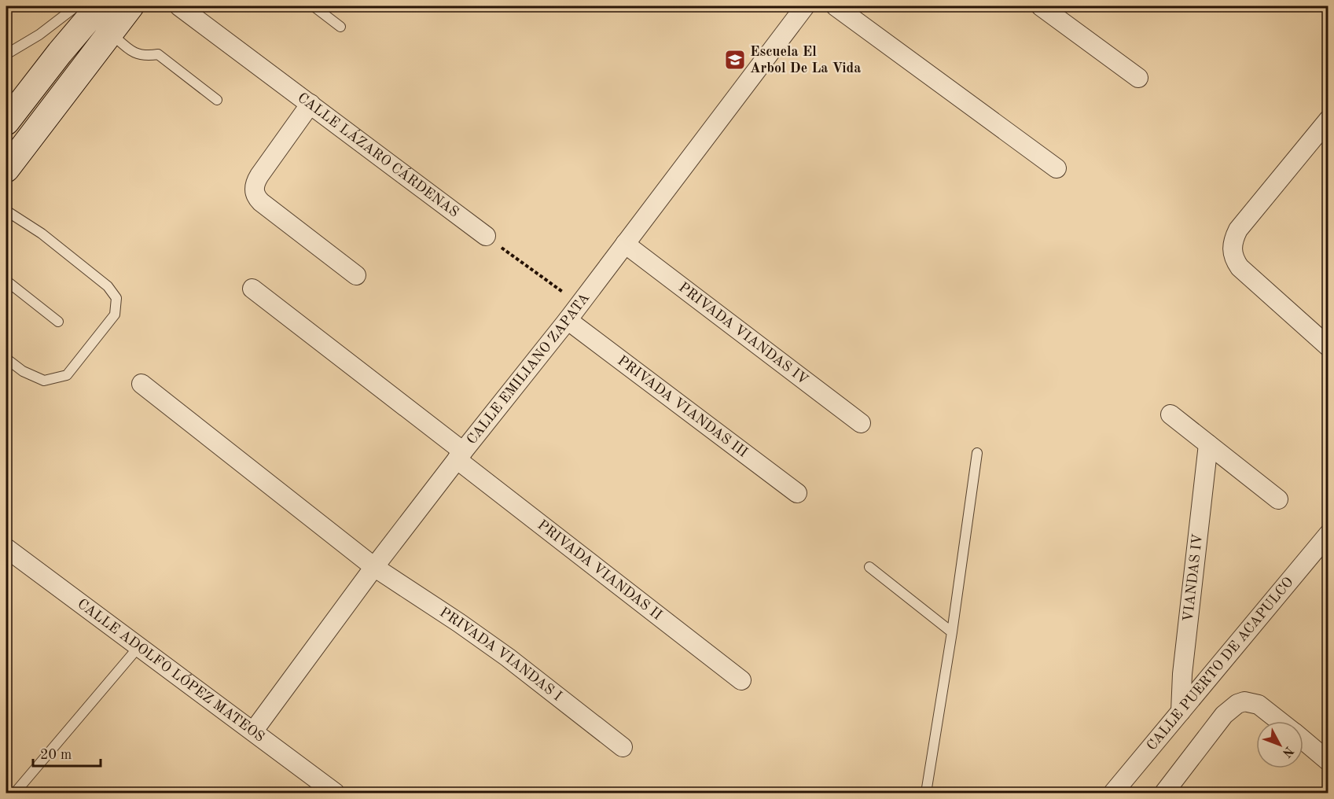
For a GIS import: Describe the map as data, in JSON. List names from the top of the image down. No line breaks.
{"streets":{"street":["CALLE LÁZARO CÁRDENAS","PRIVADA VIANDAS IV","CALLE EMILIANO ZAPATA","PRIVADA VIANDAS III","PRIVADA VIANDAS II","VIANDAS IV","PRIVADA VIANDAS I","CALLE PUERTO DE ACAPULCO","CALLE ADOLFO LÓPEZ MATEOS"]},"crossings":[["PRIVADA VIANDAS IV","CALLE EMILIANO ZAPATA"],["CALLE EMILIANO ZAPATA","PRIVADA VIANDAS III"],["CALLE EMILIANO ZAPATA","PRIVADA VIANDAS II"],["CALLE EMILIANO ZAPATA","PRIVADA VIANDAS I"],["CALLE EMILIANO ZAPATA","CALLE ADOLFO LÓPEZ MATEOS"],["VIANDAS IV","CALLE PUERTO DE ACAPULCO"]],"places":{"school or university":["Escuela El Arbol De La Vida"]},"scale_bar":"20 m","north":"bottom right"}
